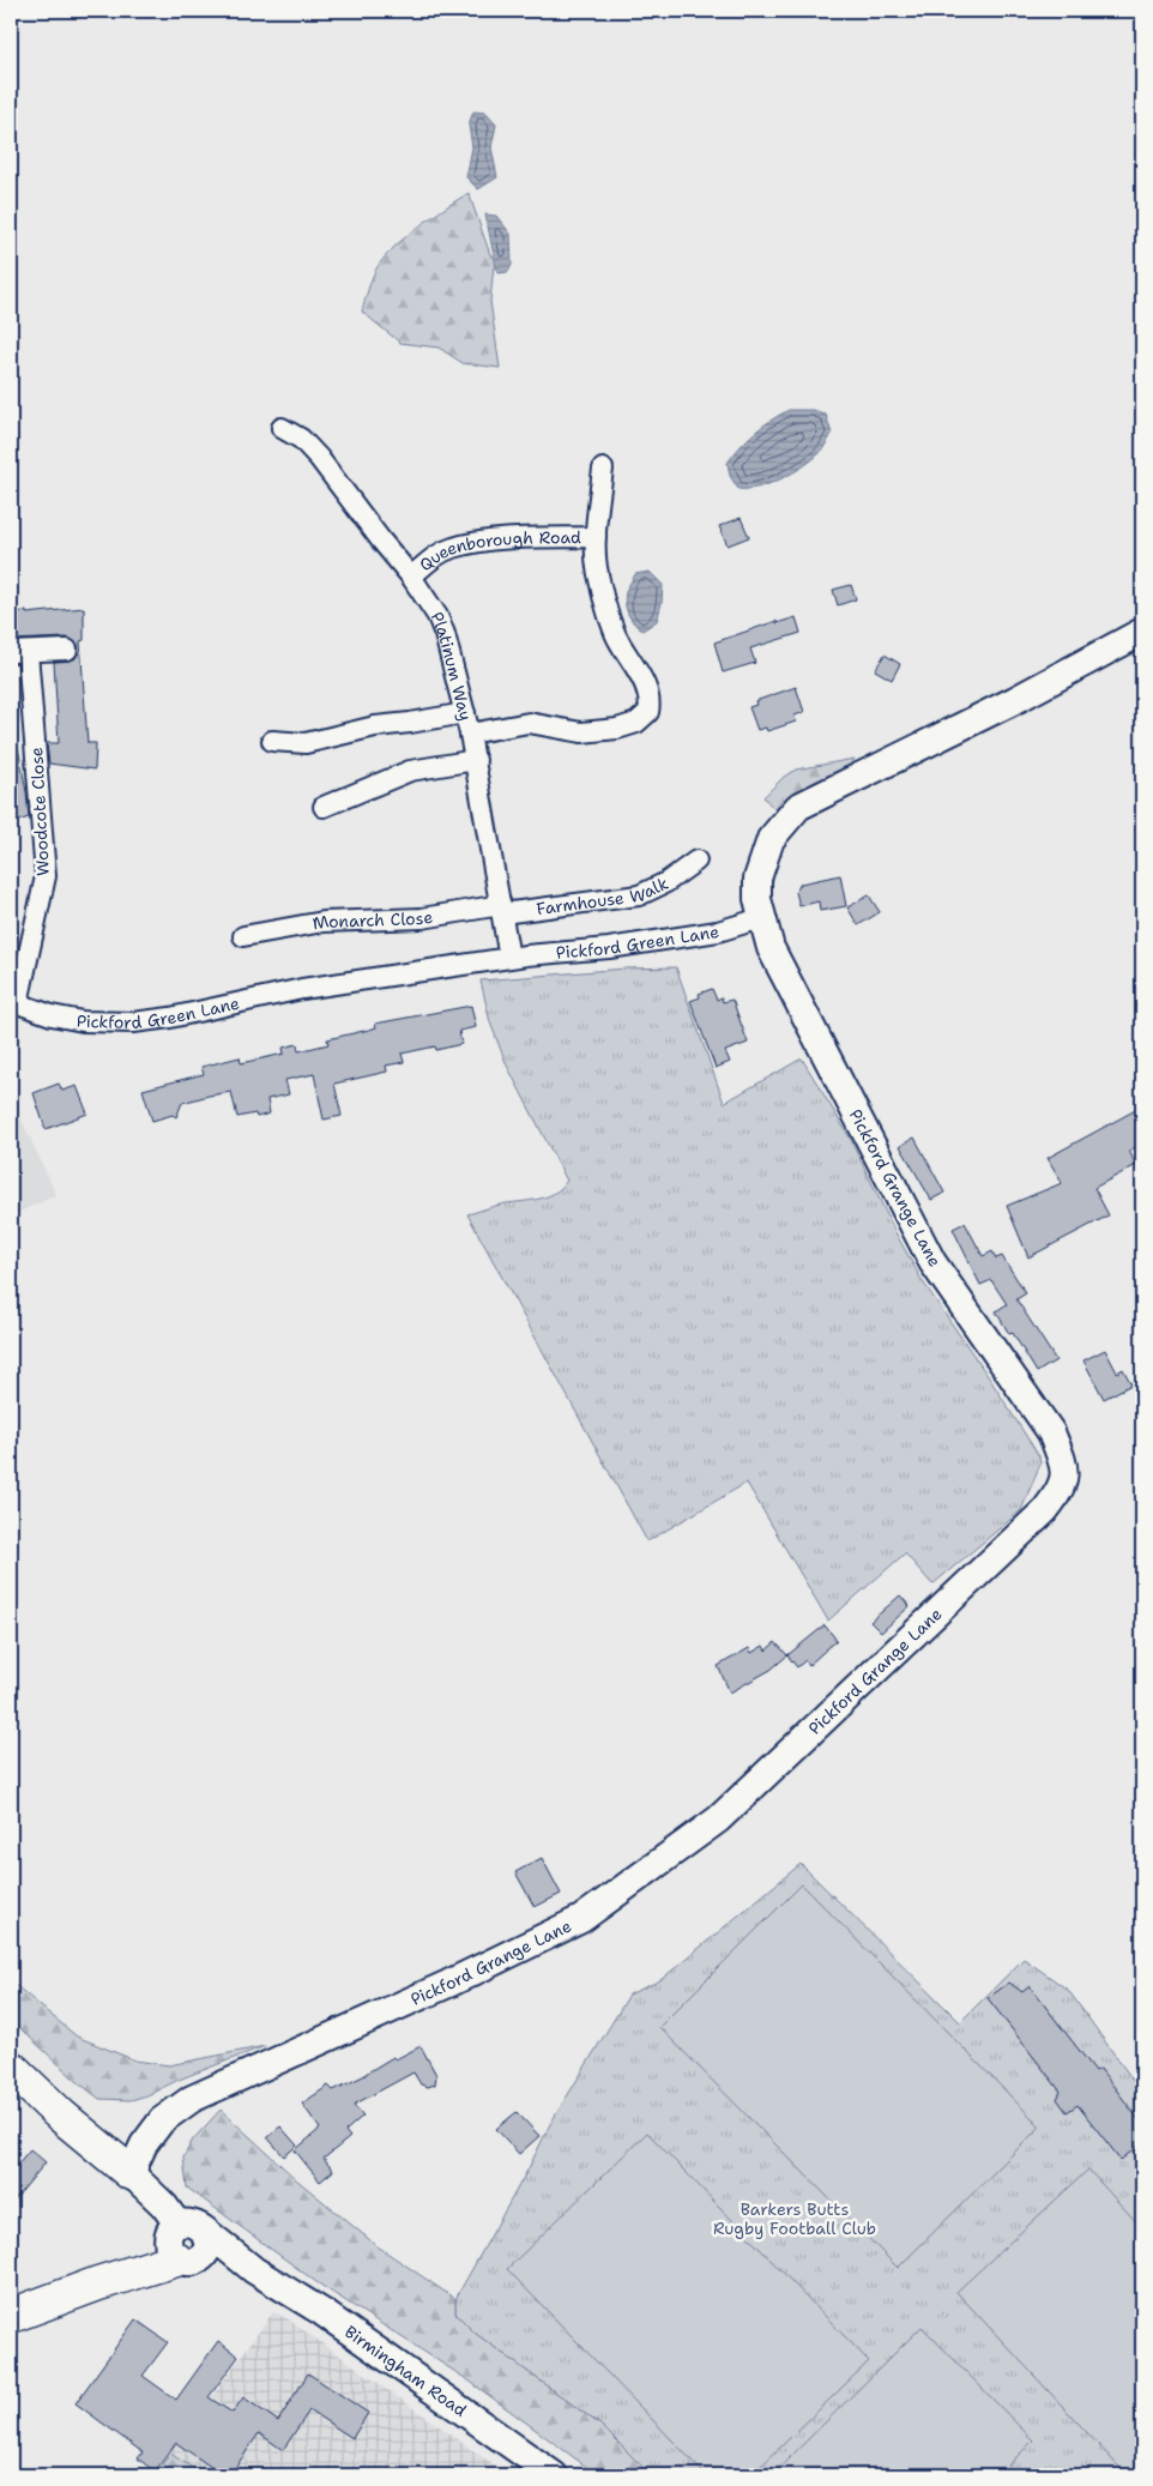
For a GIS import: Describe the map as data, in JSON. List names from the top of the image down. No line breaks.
{"streets":{"street":["Queenborough Road","Platinum Way","Woodcote Close","Farmhouse Walk","Monarch Close","Pickford Green Lane","Pickford Grange Lane","Birmingham Road"]},"crossings":[["Queenborough Road","Platinum Way"],["Platinum Way","Farmhouse Walk"],["Platinum Way","Monarch Close"],["Platinum Way","Pickford Green Lane"],["Woodcote Close","Pickford Green Lane"],["Farmhouse Walk","Monarch Close"],["Pickford Green Lane","Pickford Grange Lane"]],"parks":["Barkers Butts Rugby Football Club"]}
